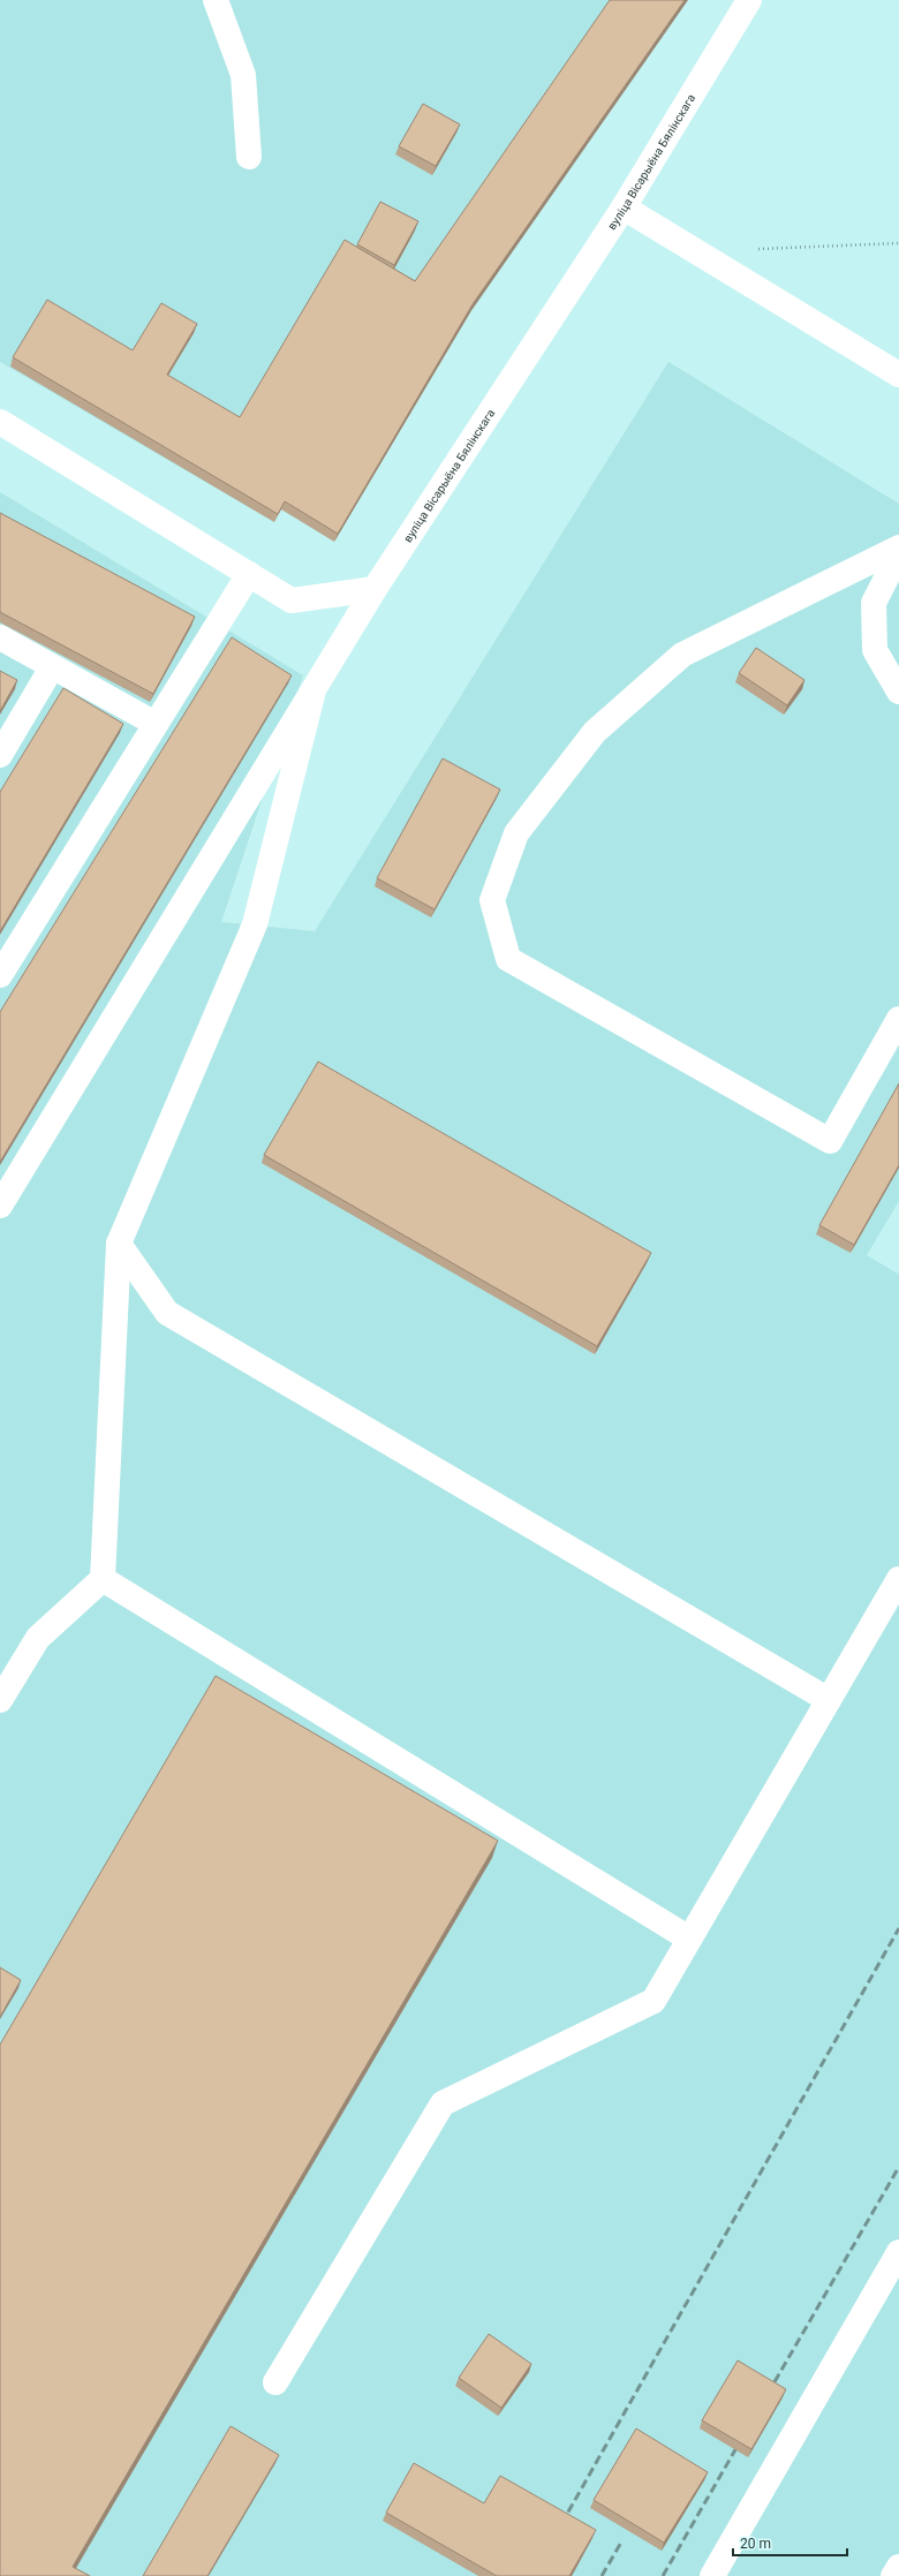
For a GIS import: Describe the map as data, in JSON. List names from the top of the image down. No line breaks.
{"streets":{"street":["вуліца Вісарыёна Бялінскага"]},"scale_bar":"20 m"}
